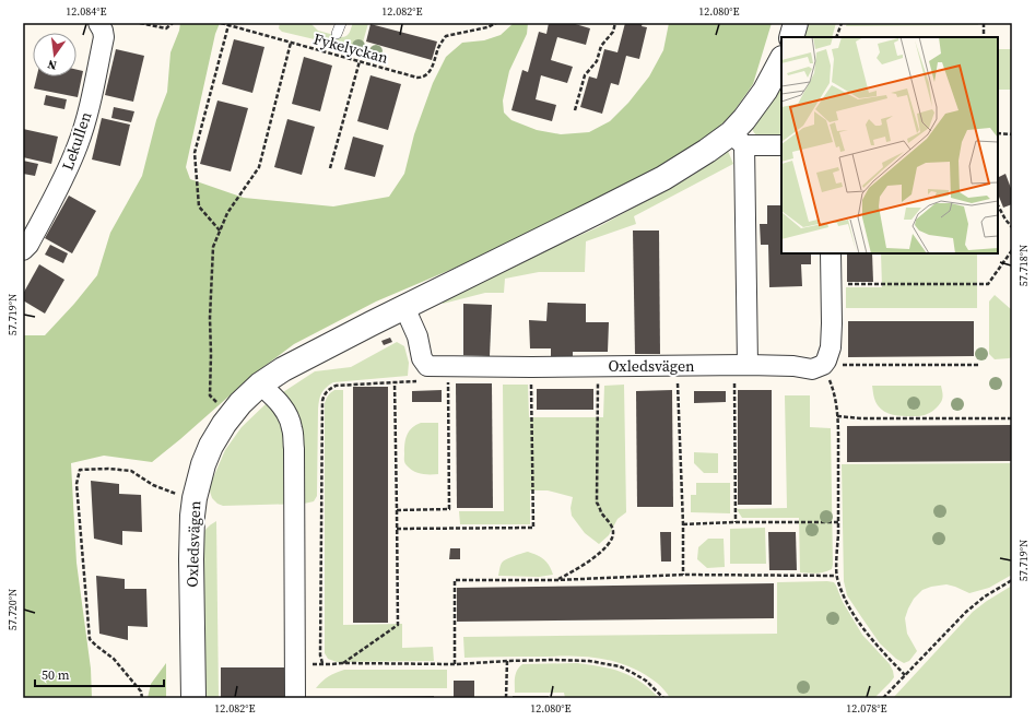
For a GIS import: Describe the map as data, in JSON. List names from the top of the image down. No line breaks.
{"streets":{"street":["Lekullen","Oxledsvägen"],"path":["Fykelyckan"]},"scale_bar":"50 m","north":"bottom","coordinates":["12.084°E","12.082°E","12.080°E","57.718°N","57.719°N","57.720°N","12.078°E"]}
